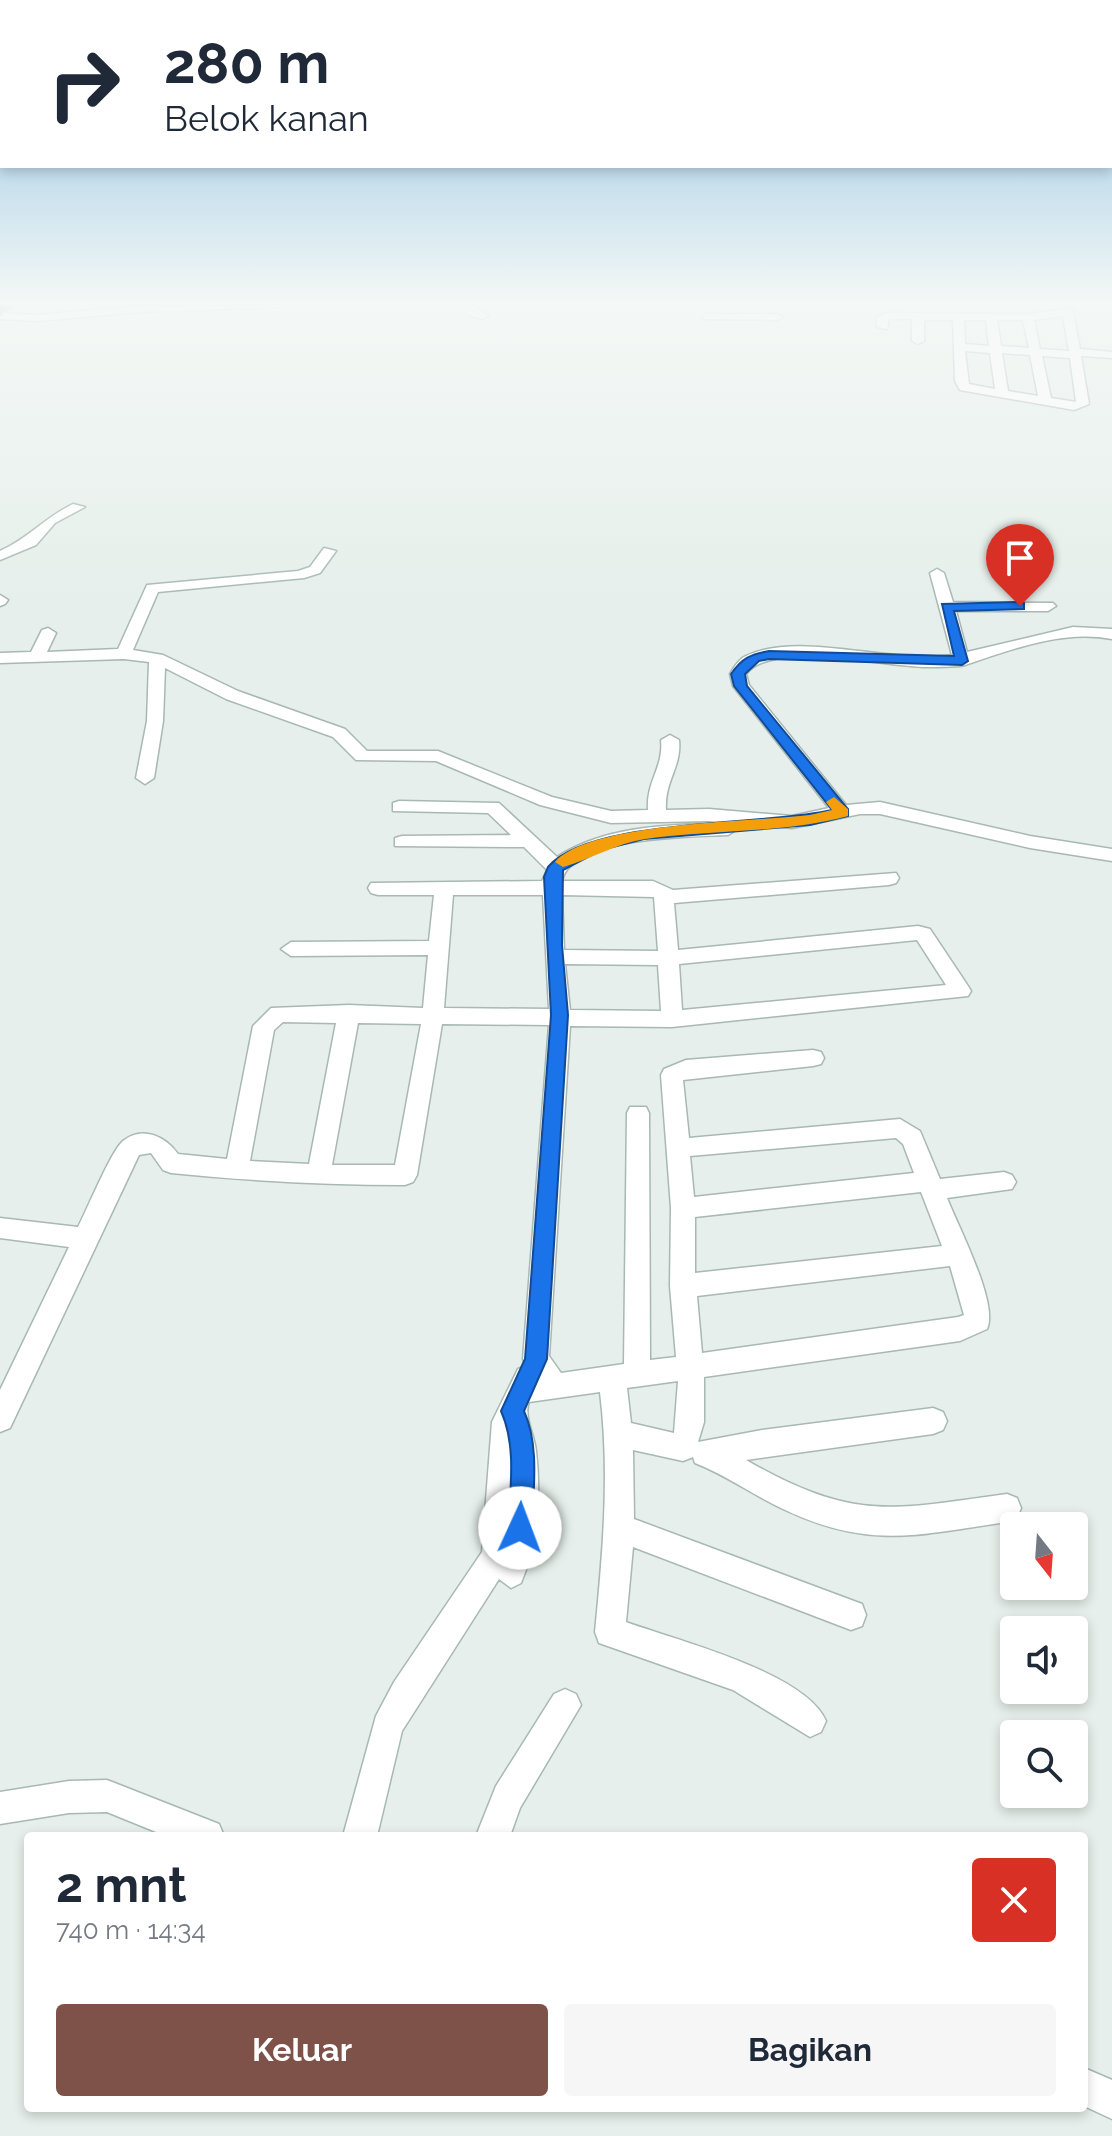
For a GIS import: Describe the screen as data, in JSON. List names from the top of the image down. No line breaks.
{"north":"bottom","page":{"turn":["280 m","Belok kanan"],"heading":["2 mnt","740 m · 14:34"],"buttons":["Keluar","Bagikan"]}}
